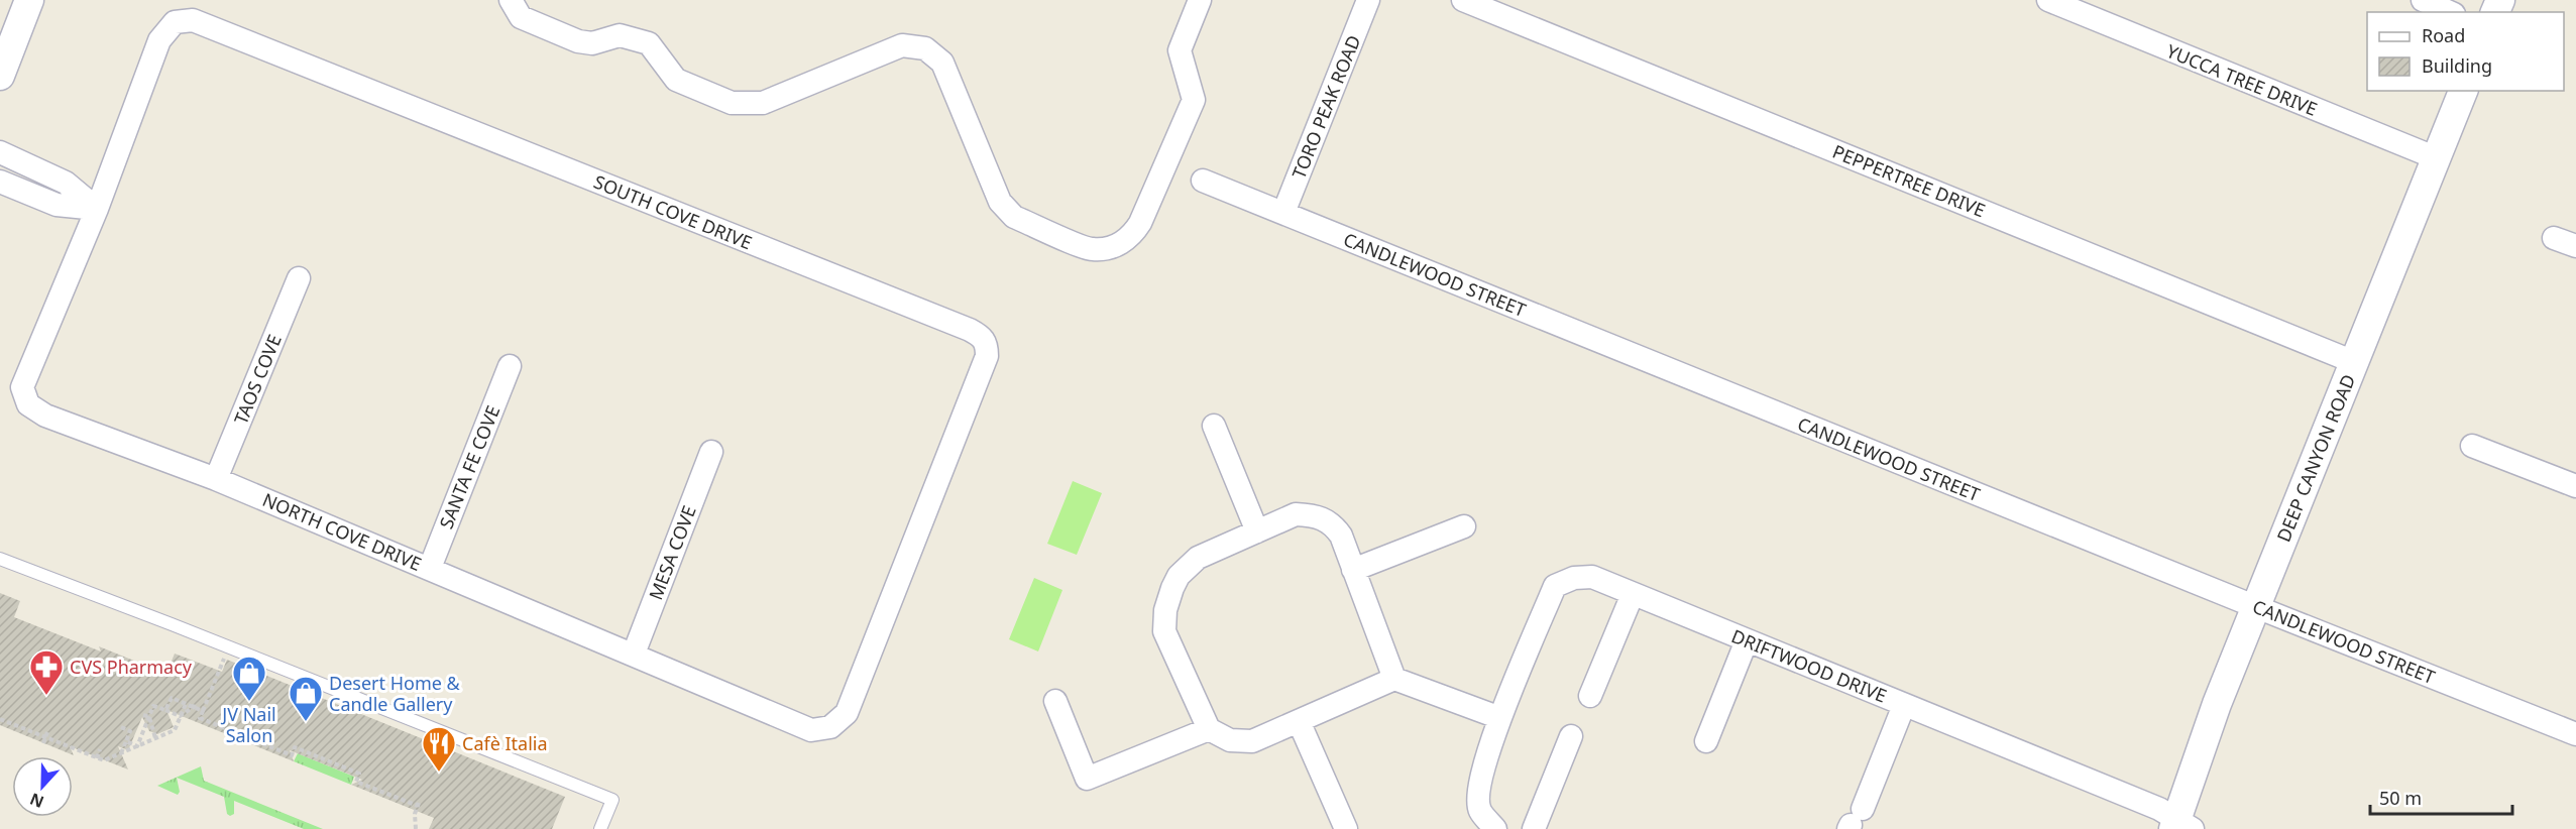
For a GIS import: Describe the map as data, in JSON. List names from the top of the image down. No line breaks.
{"streets":{"street":["YUCCA TREE DRIVE","TORO PEAK ROAD","PEPPERTREE DRIVE","SOUTH COVE DRIVE","CANDLEWOOD STREET","TAOS COVE","DEEP CANYON ROAD","SANTA FE COVE","NORTH COVE DRIVE","MESA COVE","DRIFTWOOD DRIVE"]},"crossings":[["YUCCA TREE DRIVE","DEEP CANYON ROAD"],["TORO PEAK ROAD","CANDLEWOOD STREET"],["PEPPERTREE DRIVE","DEEP CANYON ROAD"],["SOUTH COVE DRIVE","NORTH COVE DRIVE"],["CANDLEWOOD STREET","DEEP CANYON ROAD"],["TAOS COVE","NORTH COVE DRIVE"],["DEEP CANYON ROAD","DRIFTWOOD DRIVE"],["SANTA FE COVE","NORTH COVE DRIVE"],["NORTH COVE DRIVE","MESA COVE"]],"places":{"pharmacy":["CVS Pharmacy"],"shop":["JV Nail Salon","Desert Home & Candle Gallery"],"restaurant":["Cafè Italia"]},"legend":["Road","Building"],"scale_bar":"50 m","north":"bottom"}
